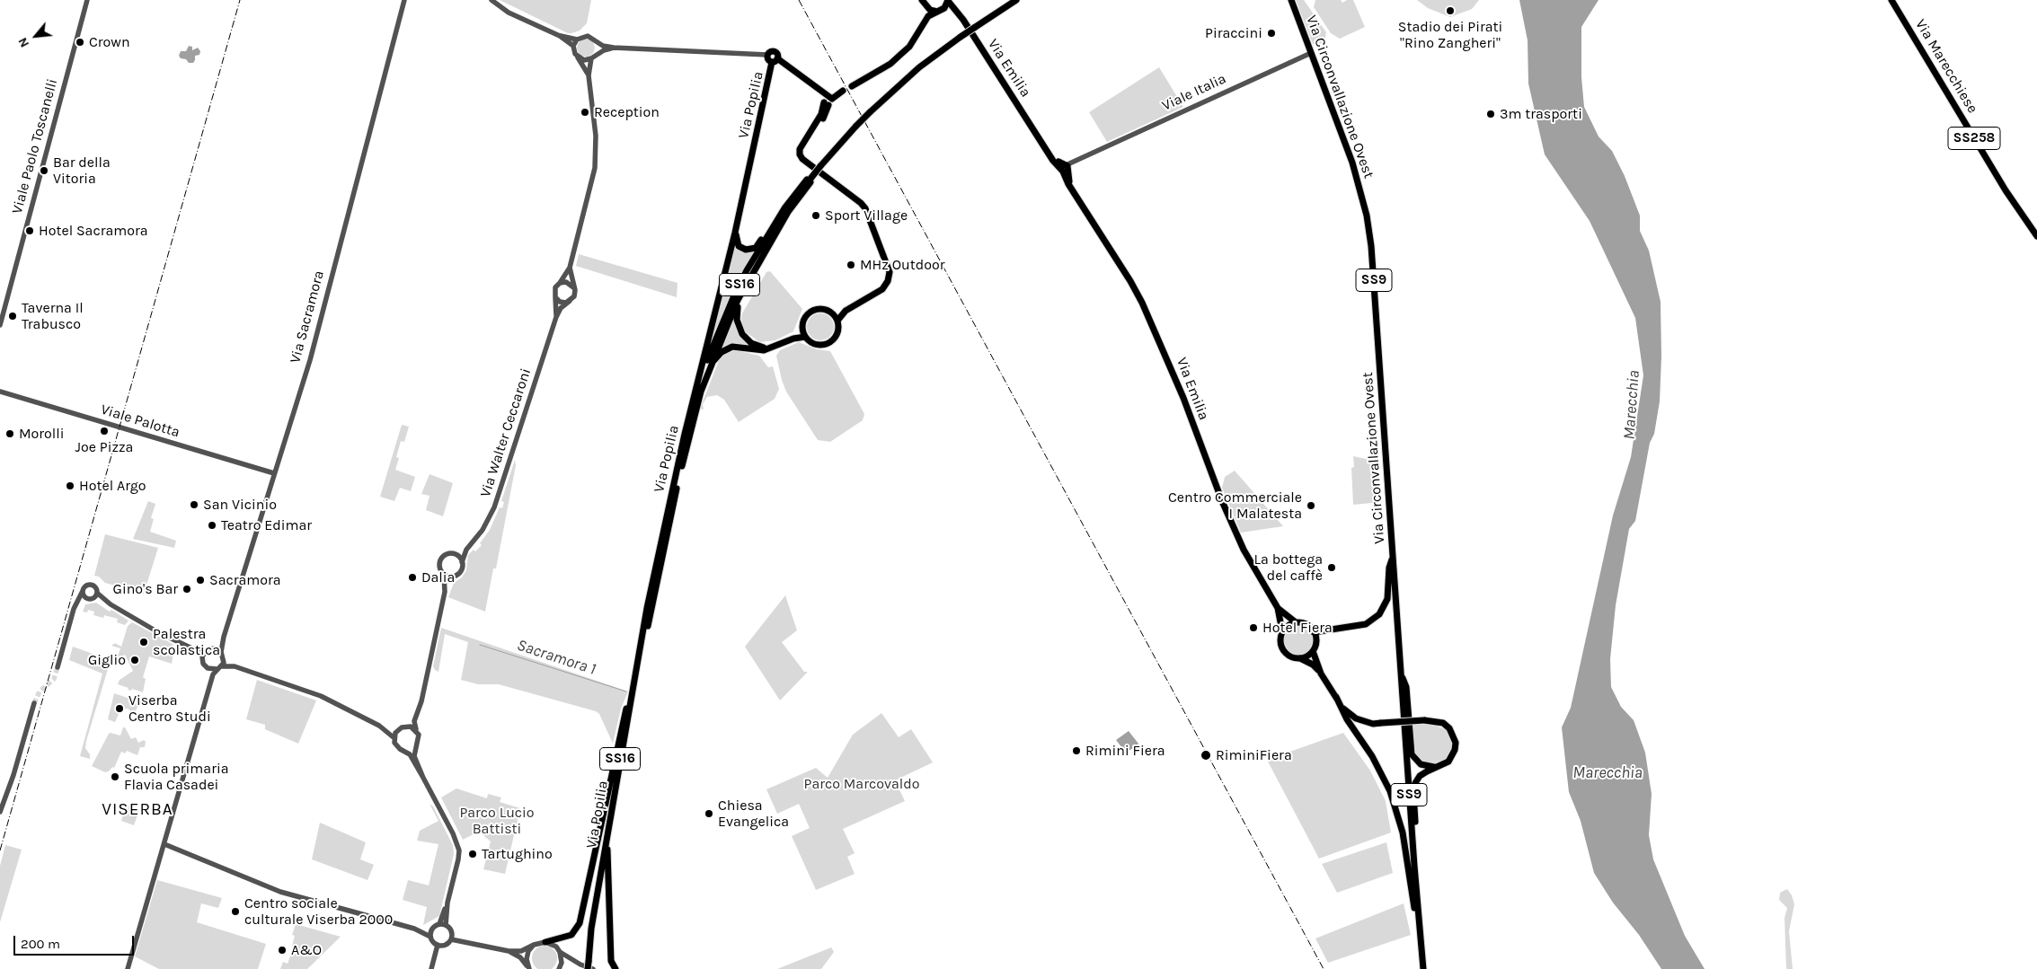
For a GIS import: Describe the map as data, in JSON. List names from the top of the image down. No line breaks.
{"streets":{"main road":["Via Marecchiese","Via Emilia","Via Circonvallazione Ovest","Via Popilia","SS258","SS9","SS16"],"street":["Viale Italia","Viale Paolo Toscanelli","Via Sacramora","Viale Palotta","Via Walter Ceccaroni"]},"crossings":[["Via Emilia","Viale Italia"],["Viale Italia","Via Circonvallazione Ovest"],["Via Circonvallazione Ovest","SS9"],["Via Popilia","SS16"],["Via Sacramora","Viale Palotta"]],"districts":["VISERBA"],"water":["Marecchia","Sacramora 1"],"parks":["Parco Marcovaldo","Parco Lucio Battisti"],"places":["Stadio dei Pirati \"Rino Zangheri\"","Piraccini","Crown","Reception","3m trasporti","Bar della Vitoria","Sport Village","Hotel Sacramora","MHz Outdoor","Taverna Il Trabusco","Joe Pizza","Morolli","Hotel Argo","San Vicinio","Centro Commerciale I Malatesta","Teatro Edimar","La bottega del caffè","Dalia","Sacramora","Gino's Bar","Hotel Fiera","Palestra scolastica","Giglio","Viserba Centro Studi","Rimini Fiera","RiminiFiera","Scuola primaria Flavia Casadei","Chiesa Evangelica","Tartughino","Centro sociale culturale Viserba 2000","A&O"],"scale_bar":"200 m","north":"bottom left"}
